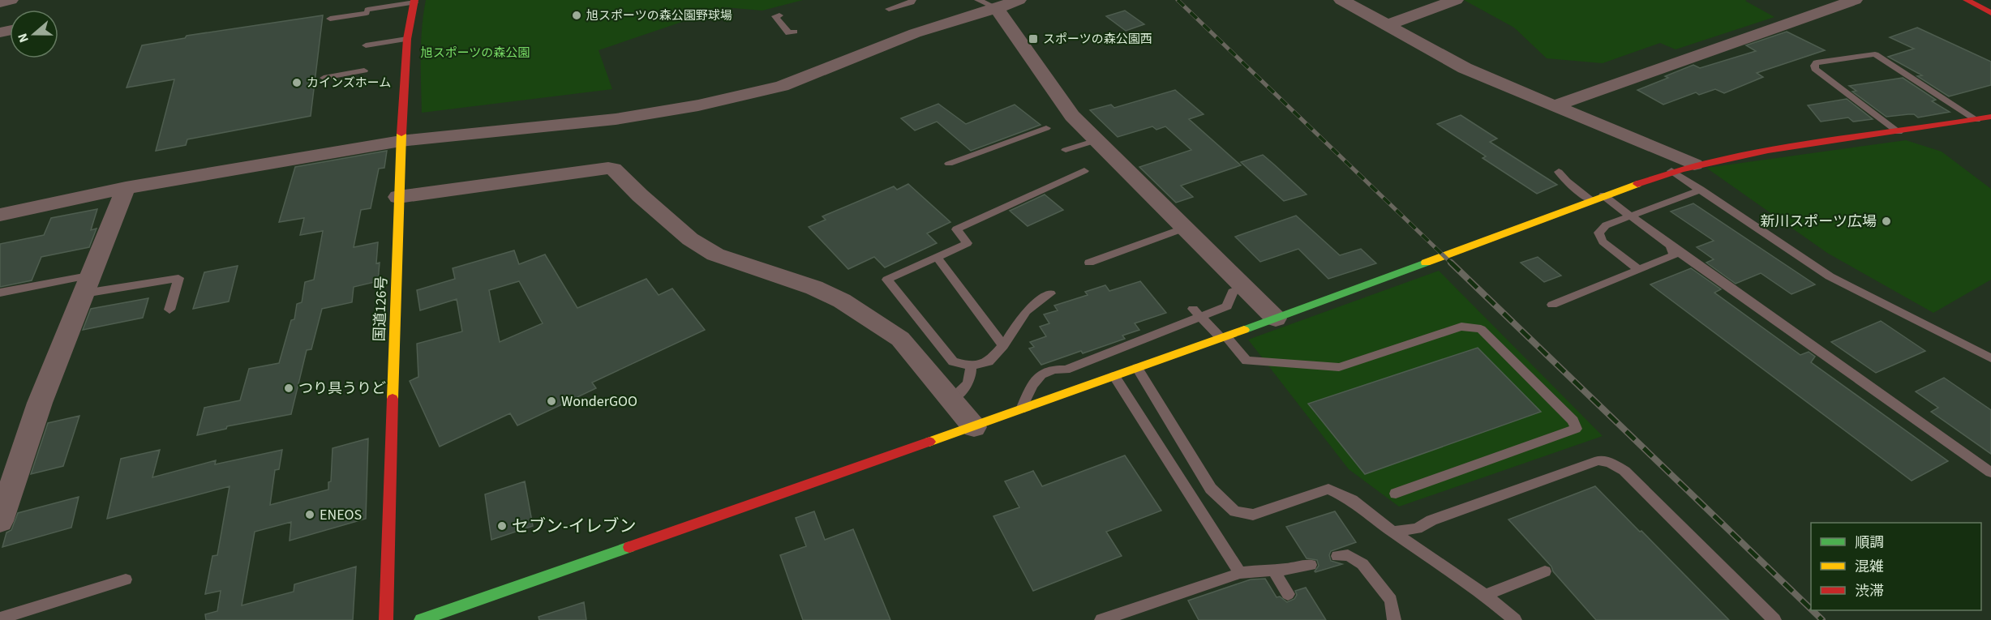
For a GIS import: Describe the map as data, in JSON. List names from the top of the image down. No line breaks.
{"streets":{"main road":["国道126号"]},"parks":["旭スポーツの森公園"],"places":{"other":["旭スポーツの森公園野球場","カインズホーム","新川スポーツ広場","つり具うりど","WonderGOO","ENEOS","セブン-イレブン"],"transit":["スポーツの森公園西"]},"legend":["順調","混雑","渋滞"],"north":"left"}
